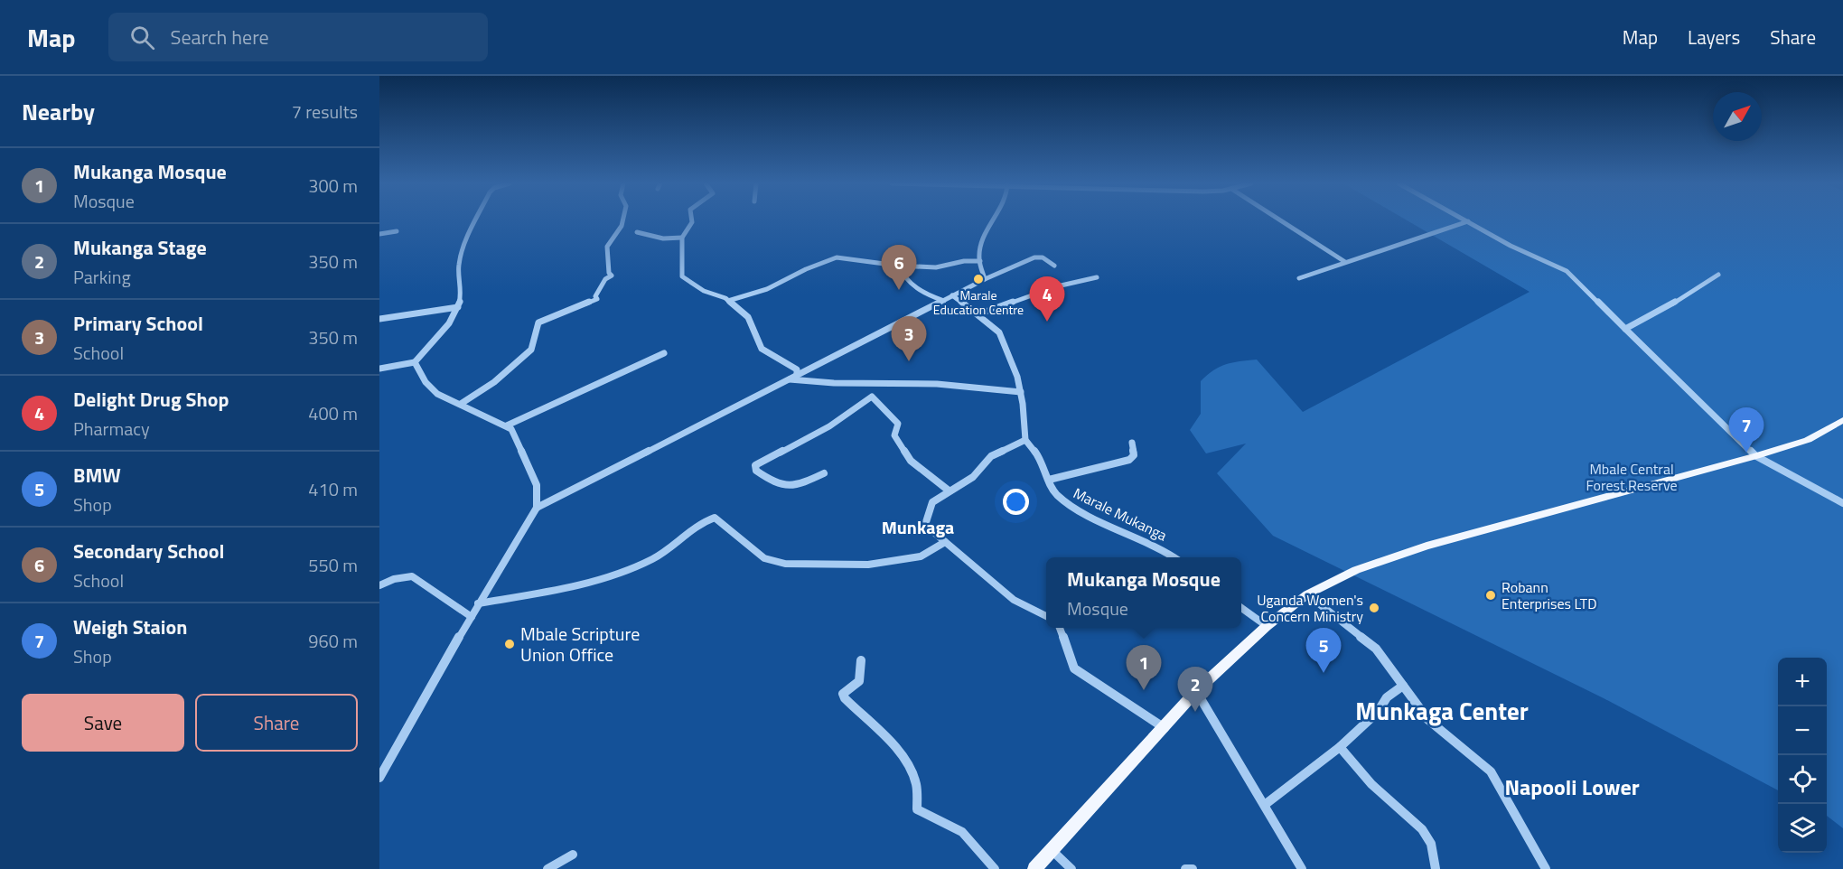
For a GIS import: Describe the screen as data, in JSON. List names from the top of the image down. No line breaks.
{"streets":{"street":["Marale Mukanga"]},"districts":["Munkaga","Munkaga Center","Napooli Lower"],"parks":["Mbale Central Forest Reserve"],"places":["Marale Education Centre","Robann Enterprises LTD","Uganda Women's Concern Ministry","Mbale Scripture Union Office"],"north":"top right","page":{"header":"Map","search":"Search here","nav":["Map","Layers","Share"],"heading":["Nearby","7 results"],"list":[{"mark":"1","name":"Mukanga Mosque","note":"Mosque","value":"300 m"},{"mark":"2","name":"Mukanga Stage","note":"Parking","value":"350 m"},{"mark":"3","name":"Primary School","note":"School","value":"350 m"},{"mark":"4","name":"Delight Drug Shop","note":"Pharmacy","value":"400 m"},{"mark":"5","name":"BMW","note":"Shop","value":"410 m"},{"mark":"6","name":"Secondary School","note":"School","value":"550 m"},{"mark":"7","name":"Weigh Staion","note":"Shop","value":"960 m"}],"pins":["6","4","3","7","5","1","2"],"popup":["Mukanga Mosque","Mosque"],"map_buttons":["+","−"],"buttons":["Save","Share"]}}
